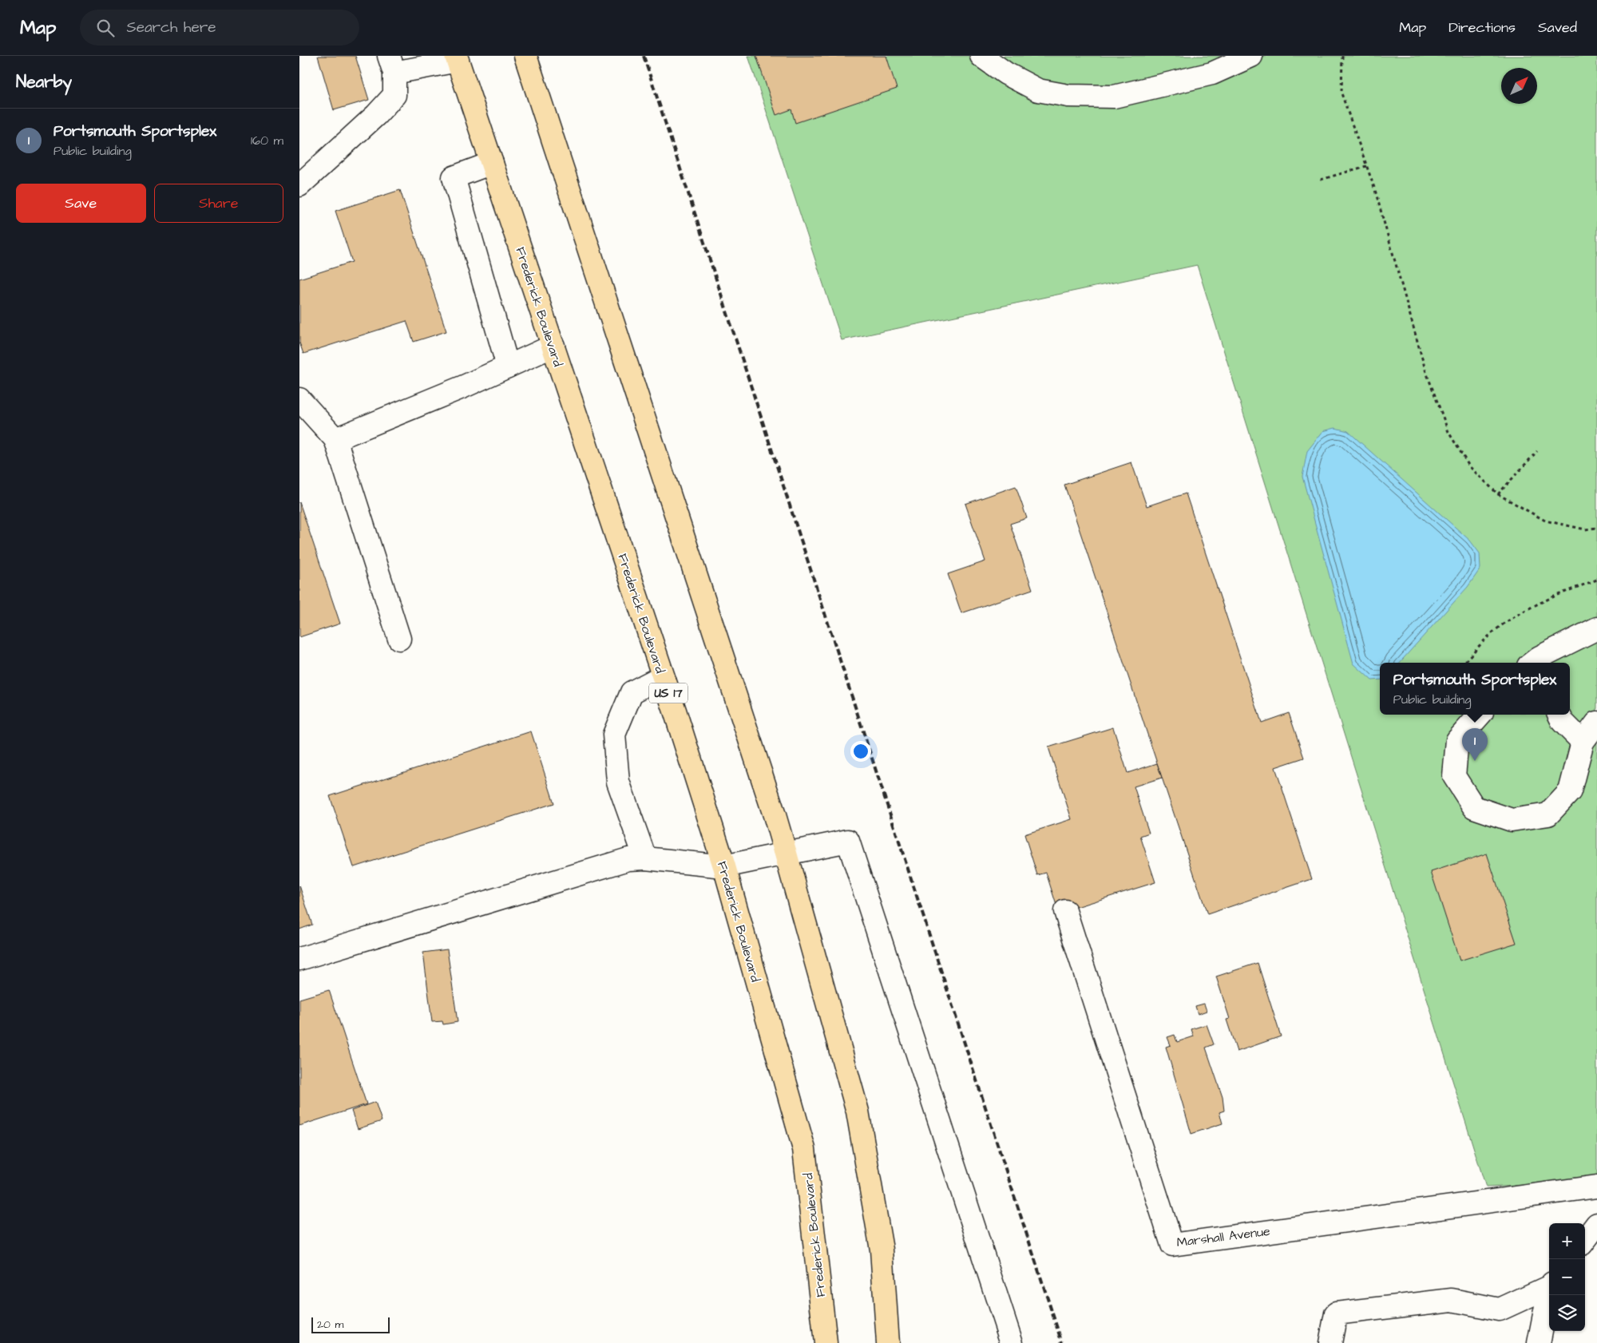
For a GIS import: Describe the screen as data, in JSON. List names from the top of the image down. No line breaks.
{"streets":{"main road":["Frederick Boulevard","US 17"],"street":["Marshall Avenue"]},"scale_bar":"20 m","north":"top right","page":{"header":"Map","search":"Search here","nav":["Map","Directions","Saved"],"heading":"Nearby","list":[{"mark":"1","name":"Portsmouth Sportsplex","note":"Public building","value":"160 m"}],"buttons":["Save","Share"],"popup":["Portsmouth Sportsplex","Public building"],"pins":"1","map_buttons":["+","−"],"scale":"20 m"}}
